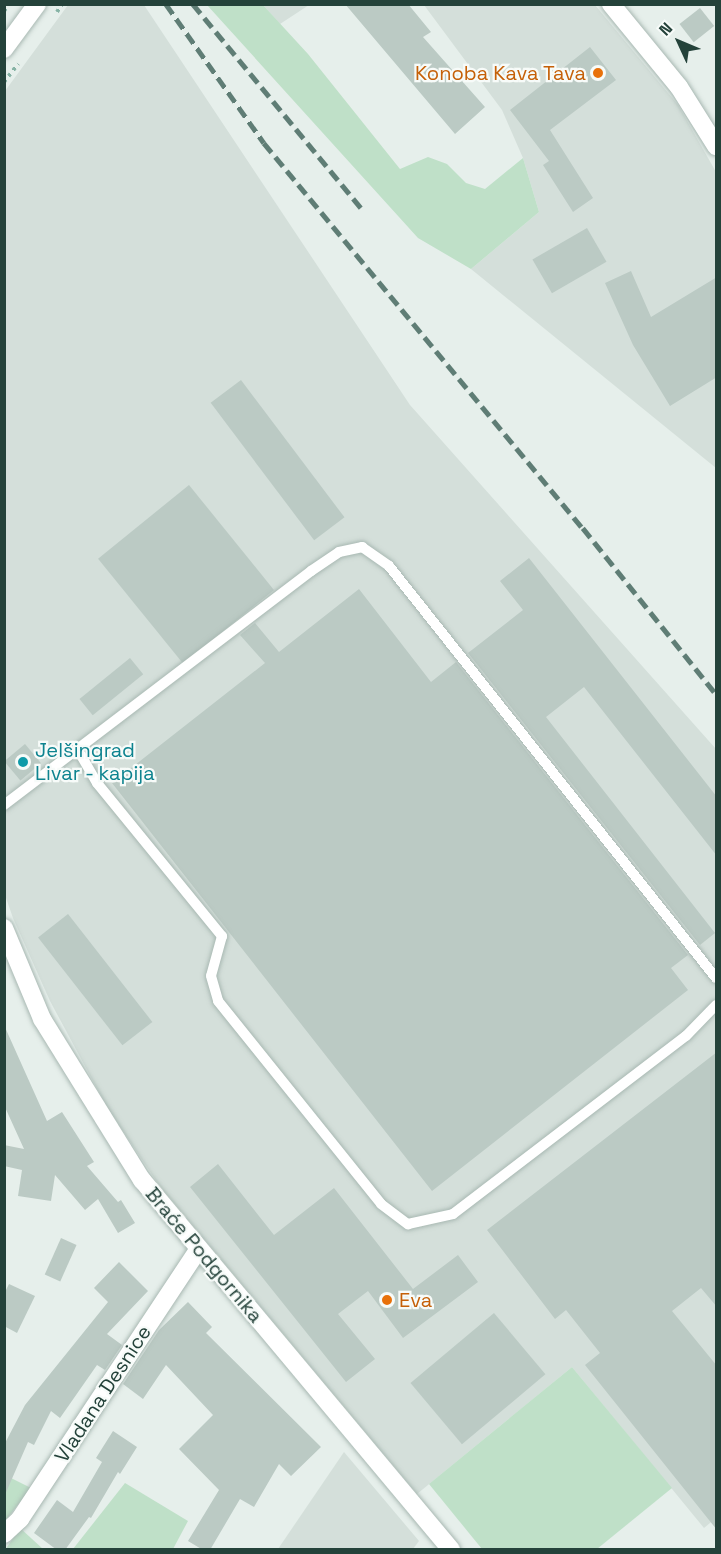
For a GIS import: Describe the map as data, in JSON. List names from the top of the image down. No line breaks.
{"streets":{"street":["Braće Podgornika","Vladana Desnice"]},"crossings":[["Braće Podgornika","Vladana Desnice"]],"places":["Konoba Kava Tava","Jelšingrad Livar - kapija","Eva"],"north":"top left"}
